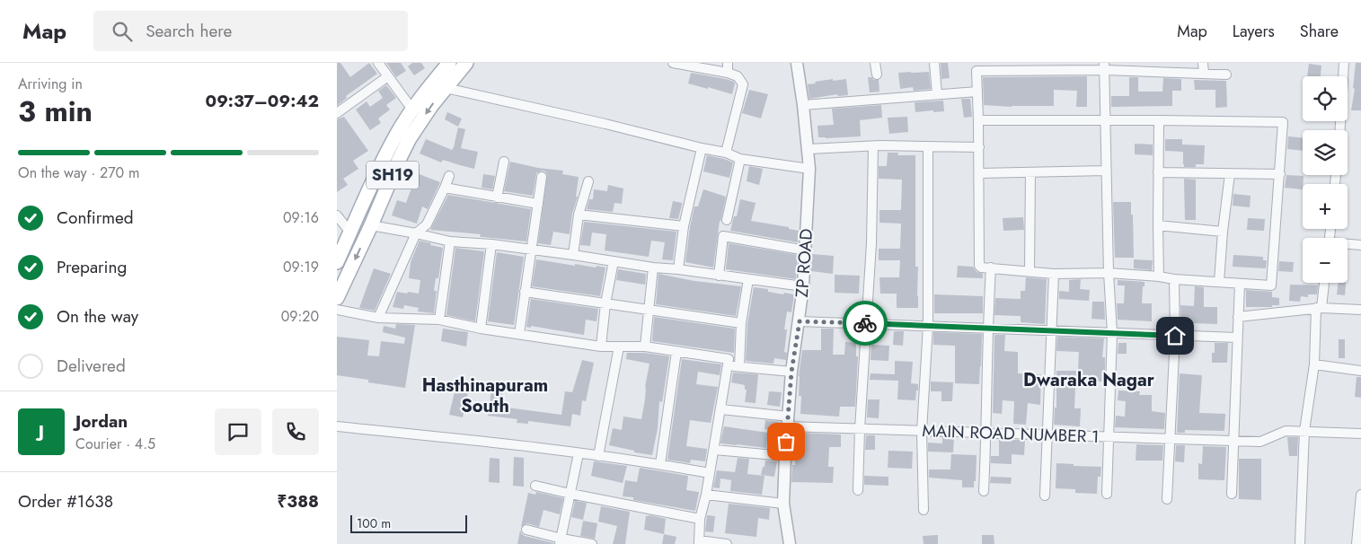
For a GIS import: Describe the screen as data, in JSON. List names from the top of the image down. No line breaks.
{"streets":{"main road":["SH19"],"street":["ZP ROAD","MAIN ROAD NUMBER 1"]},"crossings":[["ZP ROAD","MAIN ROAD NUMBER 1"]],"districts":["Dwaraka Nagar","Hasthinapuram South"],"scale_bar":"100 m","page":{"header":"Map","search":"Search here","nav":["Map","Layers","Share"],"heading":["3 min","Arriving in","09:37–09:42"],"panel":["Jordan","Courier · 4.5","Order #1638","₹388"],"map_buttons":["+","−"],"bar":"On the way · 270 m","list":[["Confirmed","09:16"],["Preparing","09:19"],["On the way","09:20"],"Delivered"],"round":"J","scale":"100 m"}}
